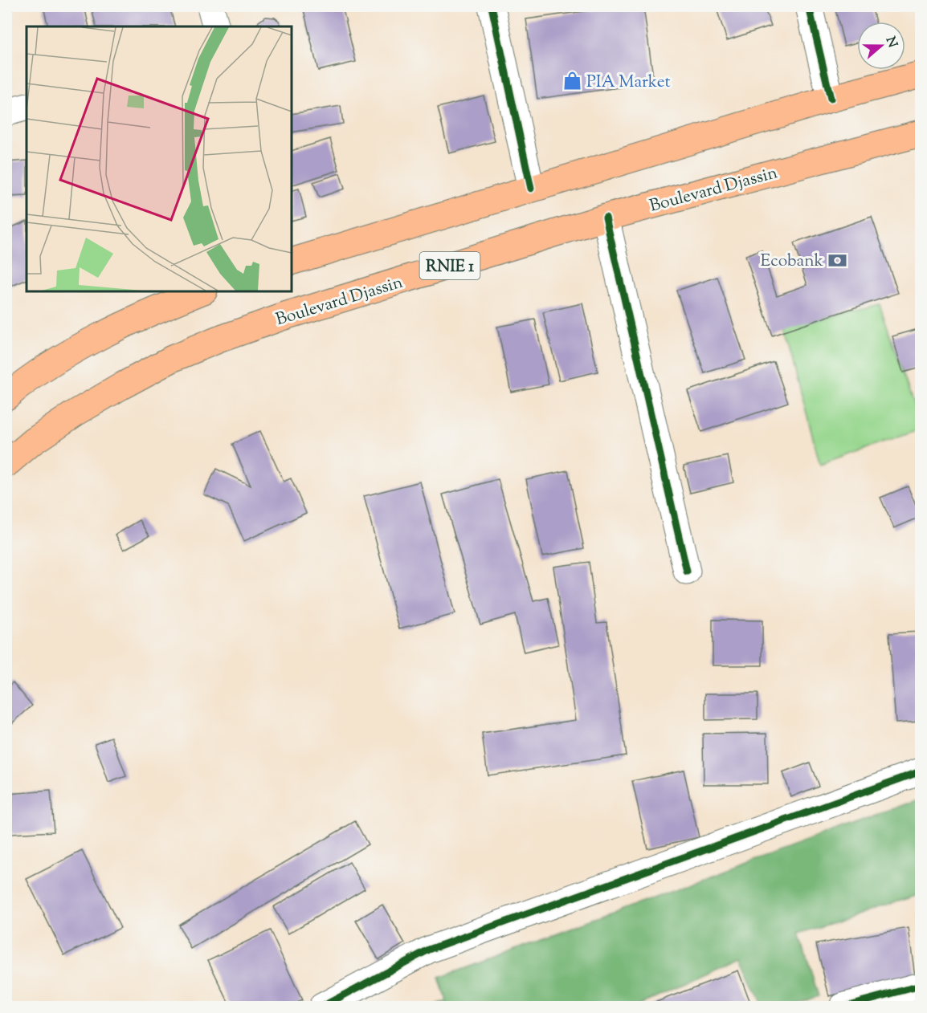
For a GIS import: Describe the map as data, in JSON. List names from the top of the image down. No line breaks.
{"streets":{"highway":["Boulevard Djassin","RNIE 1"]},"places":{"shop":["PIA Market"],"bank":["Ecobank"]},"north":"right"}
